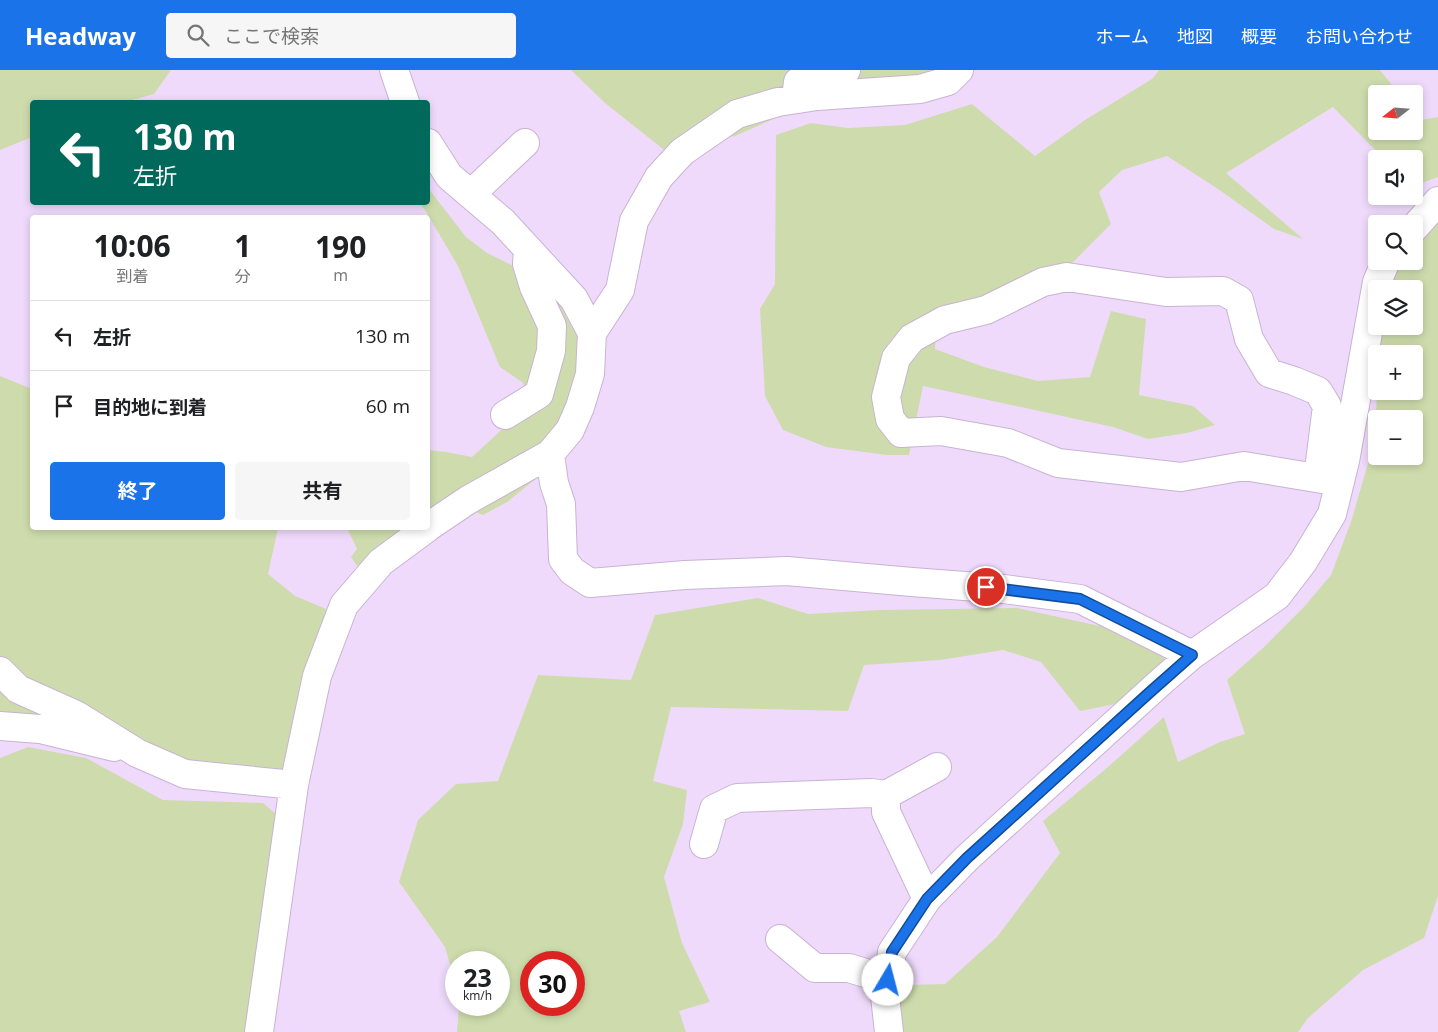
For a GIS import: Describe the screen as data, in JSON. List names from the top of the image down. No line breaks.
{"north":"left","page":{"header":"Headway","search":"ここで検索","nav":["ホーム","地図","概要","お問い合わせ"],"map_buttons":["+","−"],"turn":["130 m","左折"],"eta":["10:06","到着","1","分","190","m"],"list":[{"name":"左折","value":"130 m"},{"name":"目的地に到着","value":"60 m"}],"buttons":["終了","共有"],"speed":"23 km/h","limit":"30"}}
